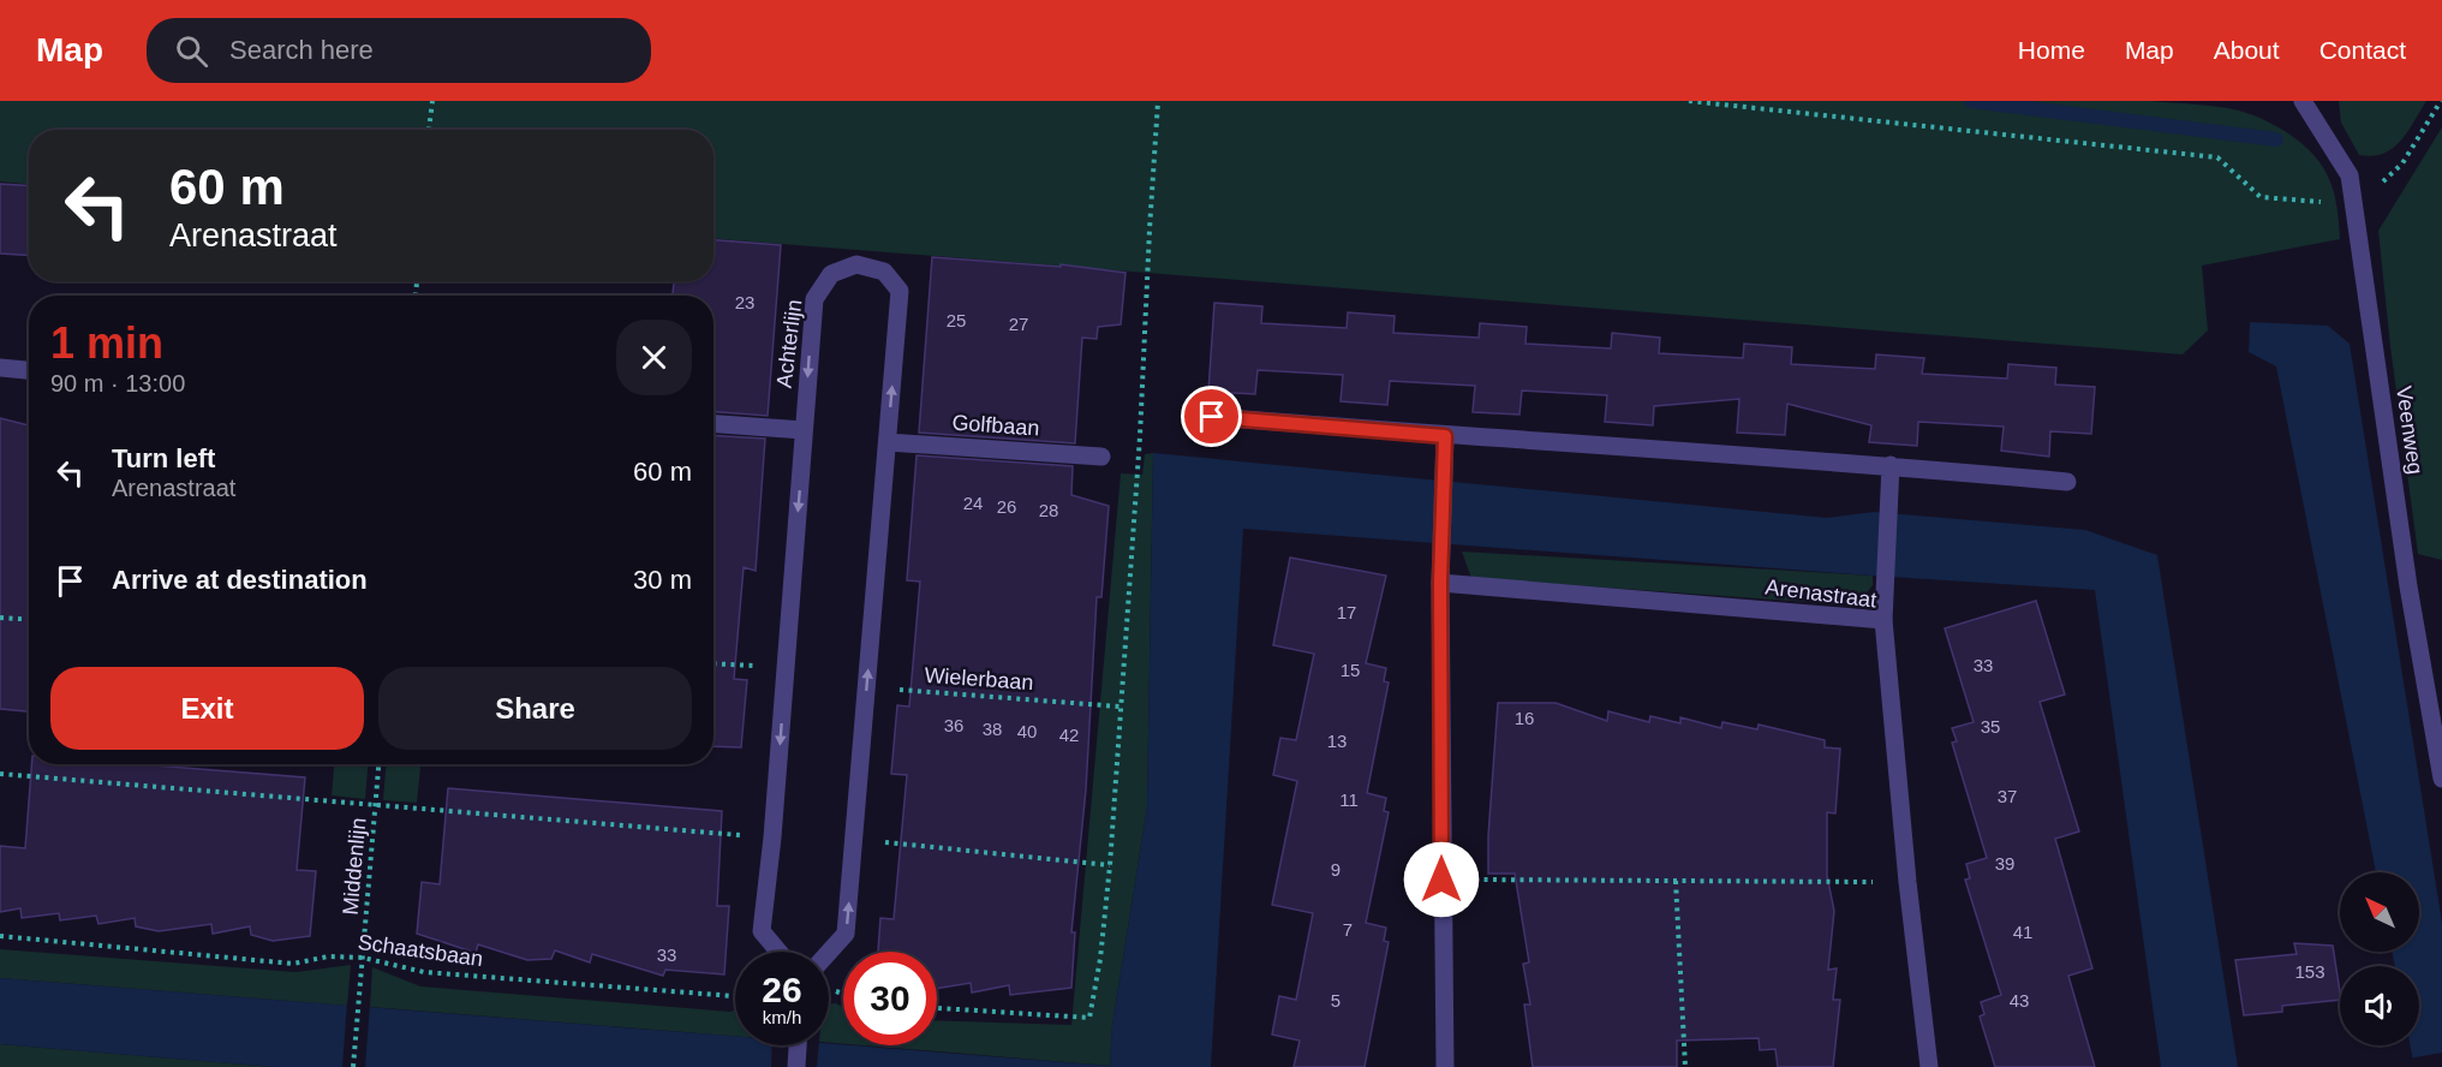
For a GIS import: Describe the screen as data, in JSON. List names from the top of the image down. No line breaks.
{"streets":{"street":["Achterlijn","Golfbaan","Veenweg","Arenastraat"],"path":["Wielerbaan","Middenlijn","Schaatsbaan"]},"crossings":[["Achterlijn","Golfbaan"],["Achterlijn","Wielerbaan"],["Middenlijn","Schaatsbaan"]],"house_numbers":["23","25","27","24","26","28","17","33","15","16","36","35","38","40","42","13","37","11","39","9","7","41","33","153","5","43"],"north":"top left","page":{"header":"Map","search":"Search here","nav":["Home","Map","About","Contact"],"turn":["60 m","Arenastraat"],"heading":["1 min","90 m · 13:00"],"list":[{"name":"Turn left","note":"Arenastraat","value":"60 m"},{"name":"Arrive at destination","value":"30 m"}],"buttons":["Exit","Share"],"speed":"26 km/h","limit":"30"}}
